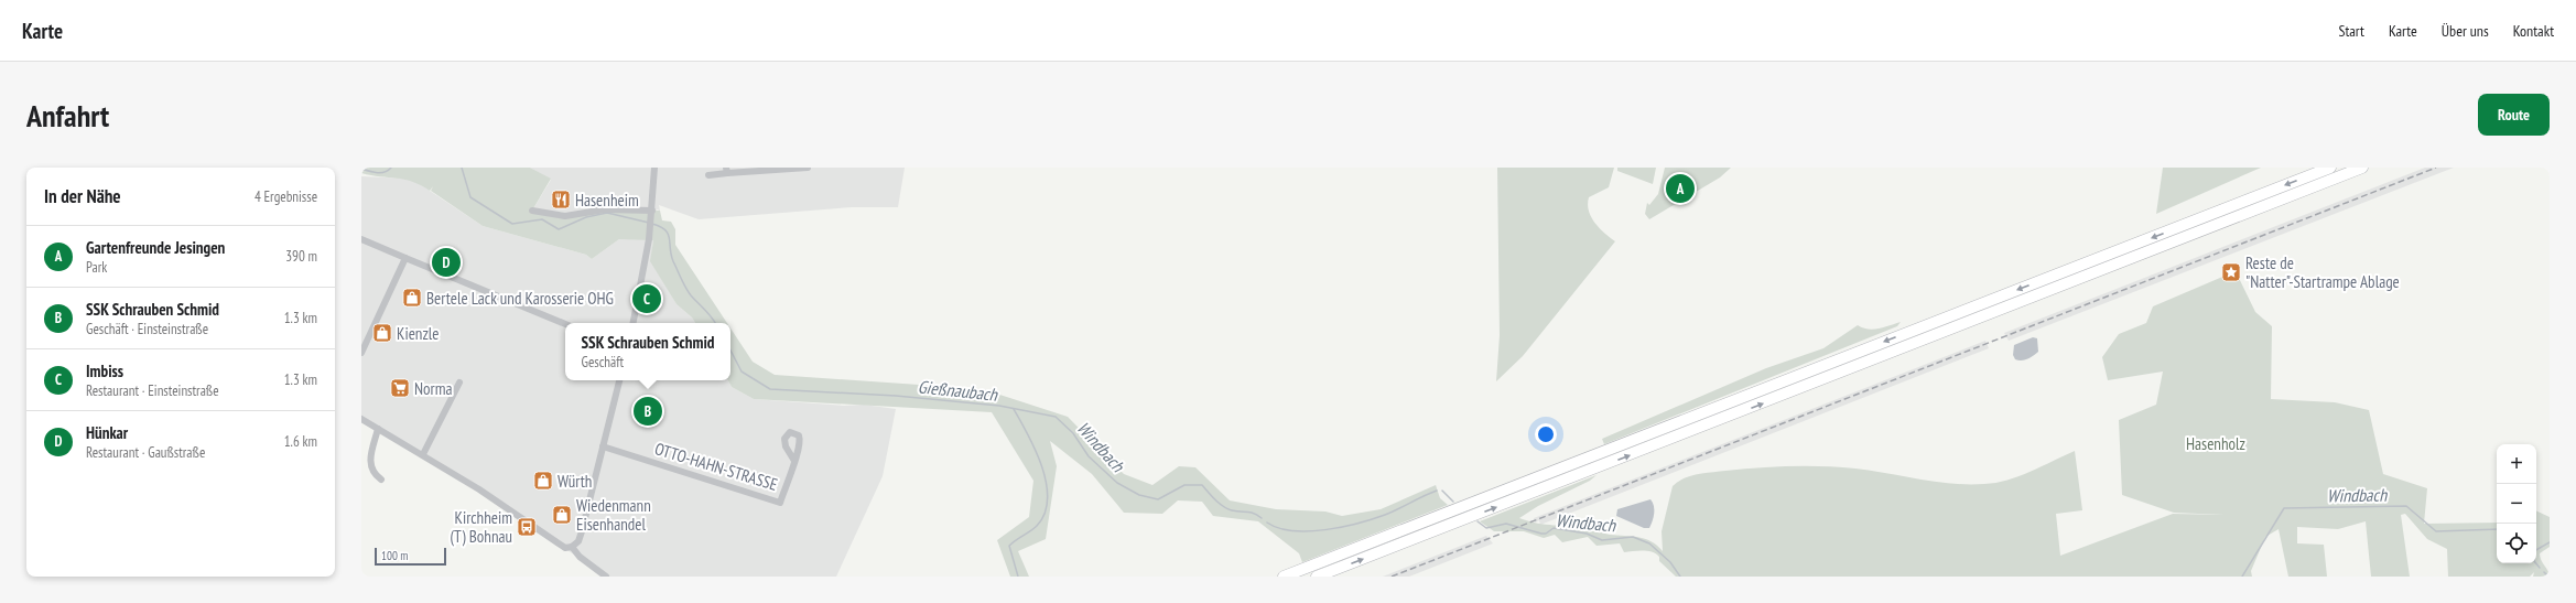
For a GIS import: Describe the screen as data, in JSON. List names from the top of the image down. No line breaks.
{"streets":{"street":["OTTO-HAHN-STRASSE"]},"water":["Gießnaubach","Windbach"],"parks":["Hasenholz"],"places":{"restaurant":["Hasenheim"],"place":["Reste de \"Natter\"-Startrampe Ablage"],"shop":["Bertele Lack und Karosserie OHG","Kienzle","Würth","Wiedenmann Eisenhandel"],"supermarket":["Norma"],"bus stop":["Kirchheim (T) Bohnau"]},"scale_bar":"100 m","page":{"header":"Karte","nav":["Start","Karte","Über uns","Kontakt"],"buttons":"Route","title":"Anfahrt","heading":["In der Nähe","4 Ergebnisse"],"pins":["A","D","C","B"],"list":[{"mark":"A","name":"Gartenfreunde Jesingen","note":"Park","value":"390 m"},{"mark":"B","name":"SSK Schrauben Schmid","note":"Geschäft · Einsteinstraße","value":"1.3 km"},{"mark":"C","name":"Imbiss","note":"Restaurant · Einsteinstraße","value":"1.3 km"},{"mark":"D","name":"Hünkar","note":"Restaurant · Gaußstraße","value":"1.6 km"}],"popup":["SSK Schrauben Schmid","Geschäft"],"map_buttons":["+","−"],"scale":"100 m"}}
